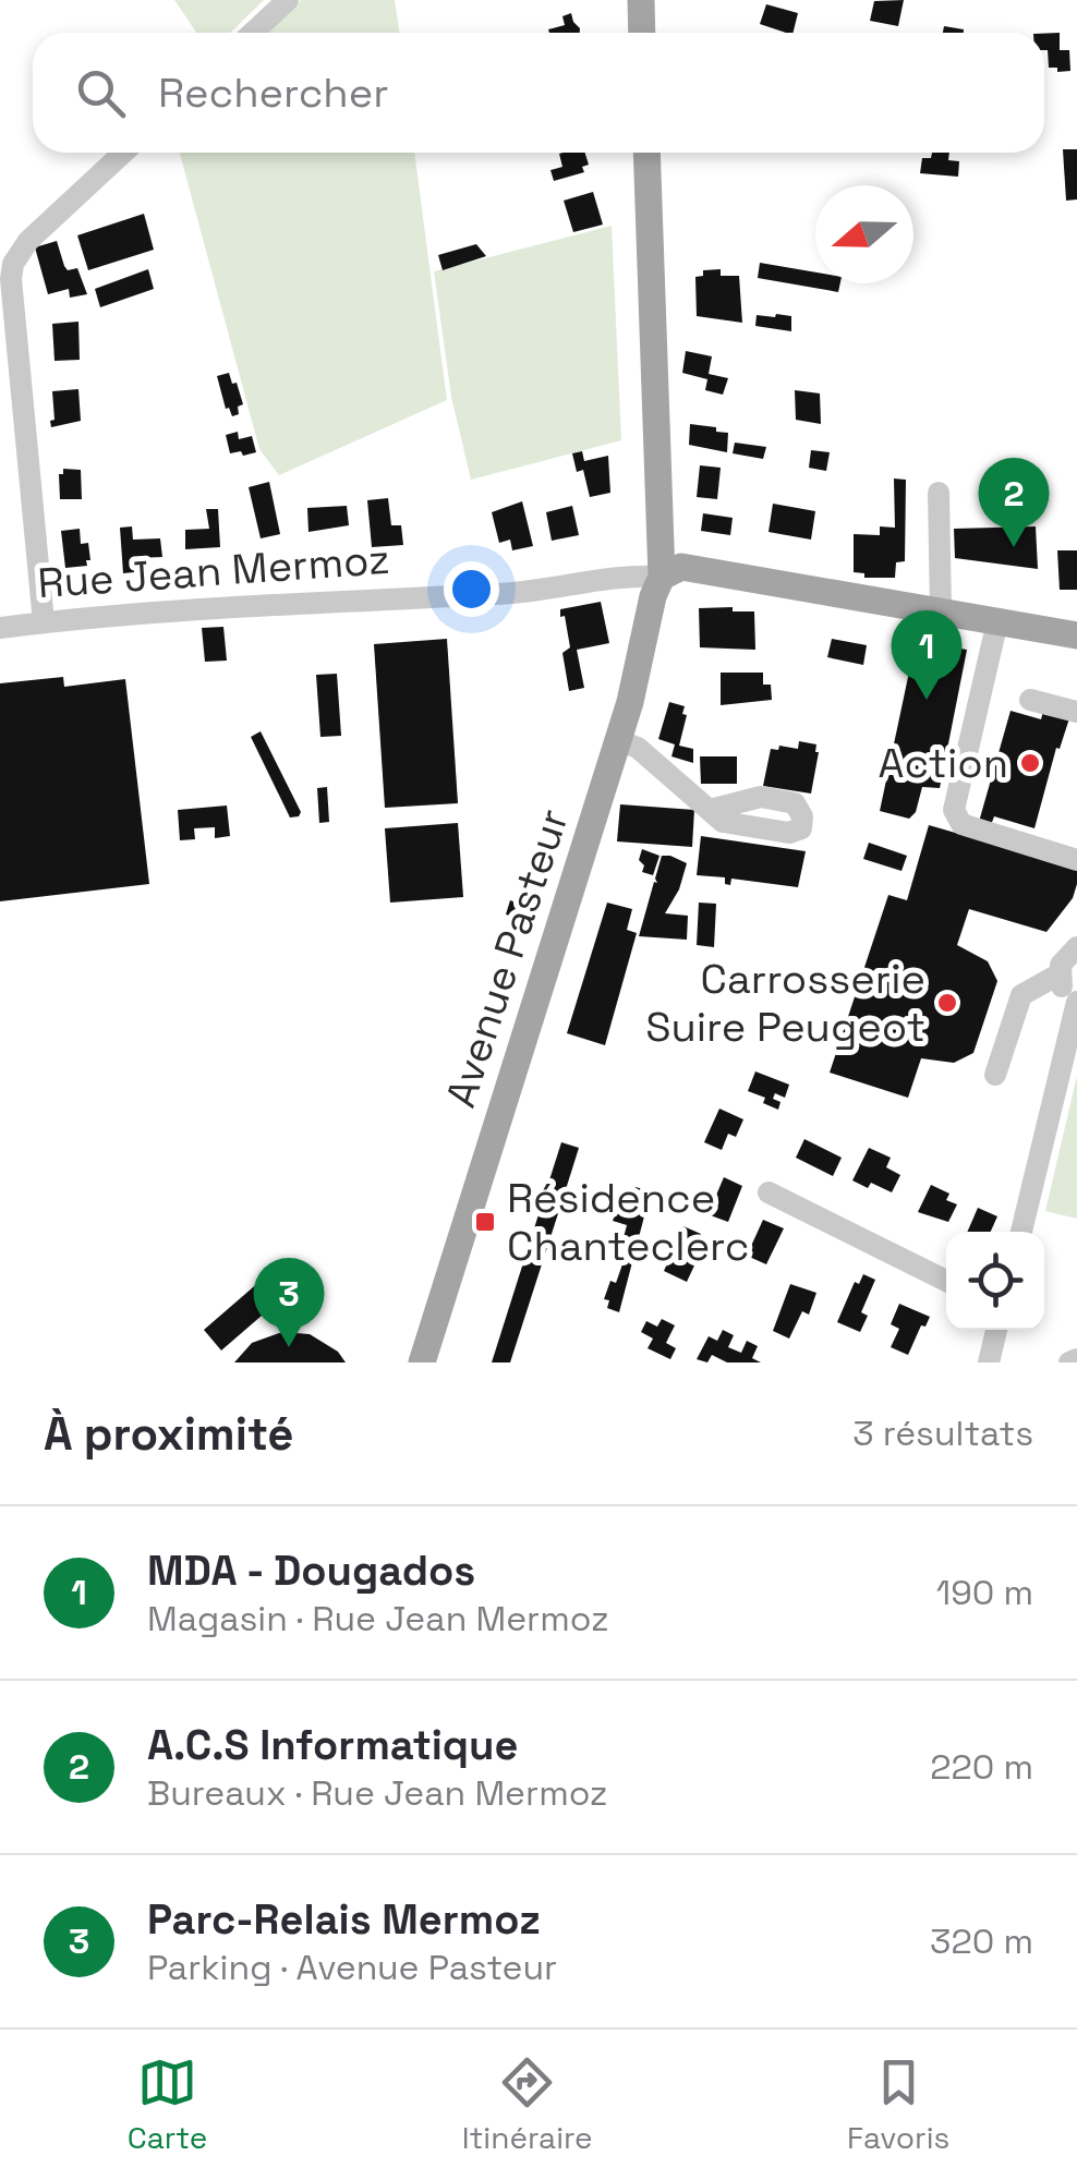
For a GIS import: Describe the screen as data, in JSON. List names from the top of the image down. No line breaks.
{"streets":{"main road":["Rue Jean Mermoz","Avenue Pasteur"]},"crossings":[["Rue Jean Mermoz","Avenue Pasteur"]],"places":{"other":["Action","Carrosserie Suire Peugeot"],"transit":["Résidence Chanteclerc"]},"north":"left","page":{"search":"Rechercher","pins":["2","1","3"],"heading":["À proximité","3 résultats"],"list":[{"mark":"1","name":"MDA - Dougados","note":"Magasin · Rue Jean Mermoz","value":"190 m"},{"mark":"2","name":"A.C.S Informatique","note":"Bureaux · Rue Jean Mermoz","value":"220 m"},{"mark":"3","name":"Parc-Relais Mermoz","note":"Parking · Avenue Pasteur","value":"320 m"}],"nav":["Carte","Itinéraire","Favoris"]}}
